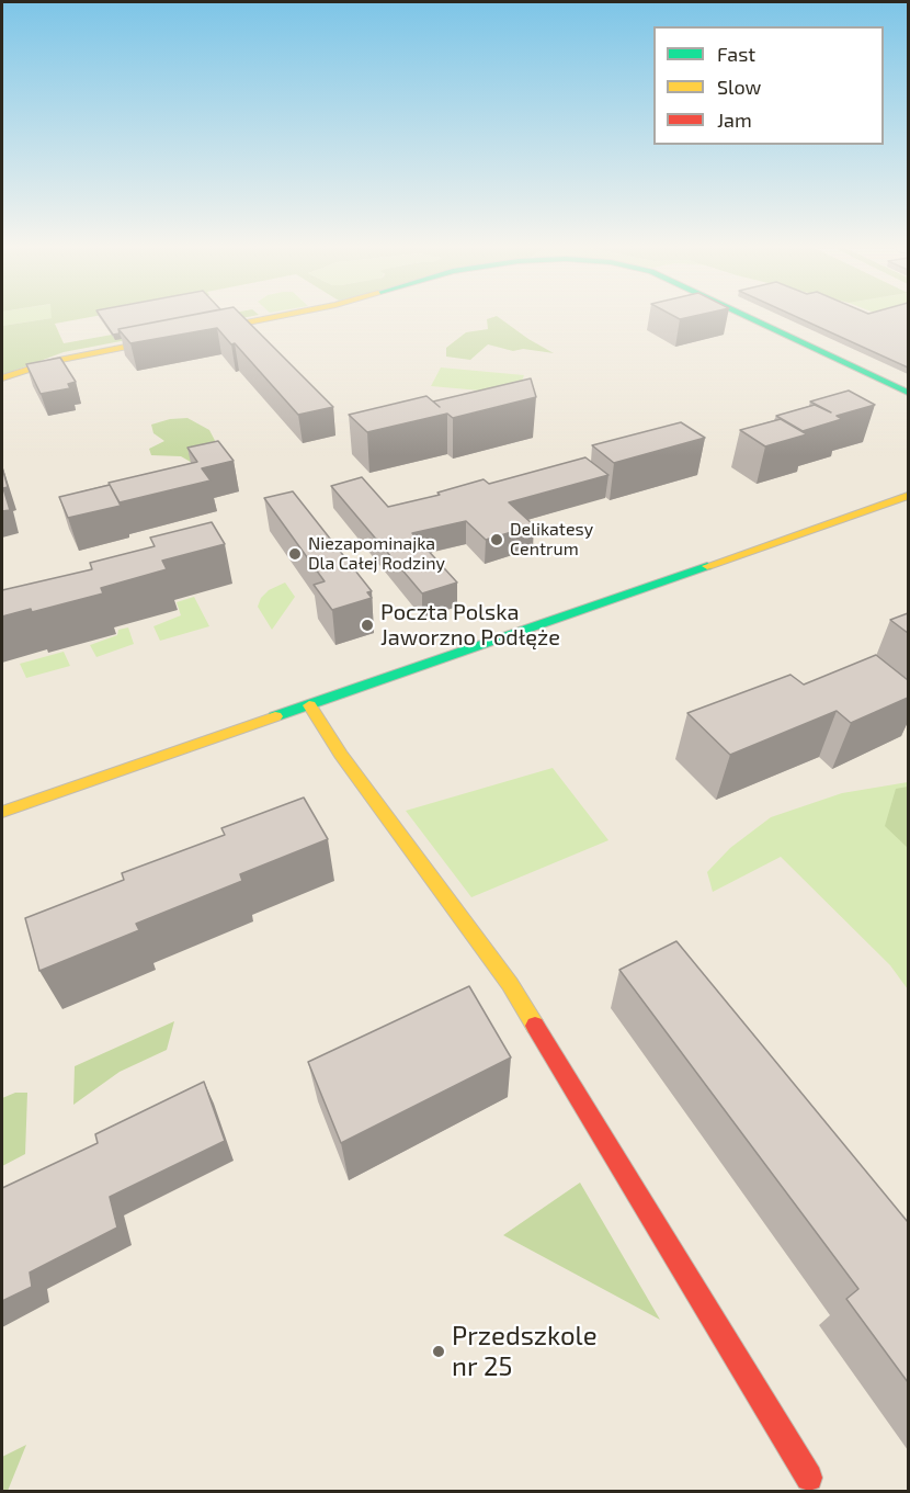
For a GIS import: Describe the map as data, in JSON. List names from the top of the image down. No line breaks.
{"places":["Delikatesy Centrum","Niezapominajka Dla Całej Rodziny","Poczta Polska Jaworzno Podłęże","Przedszkole nr 25"],"legend":["Fast","Slow","Jam"]}
